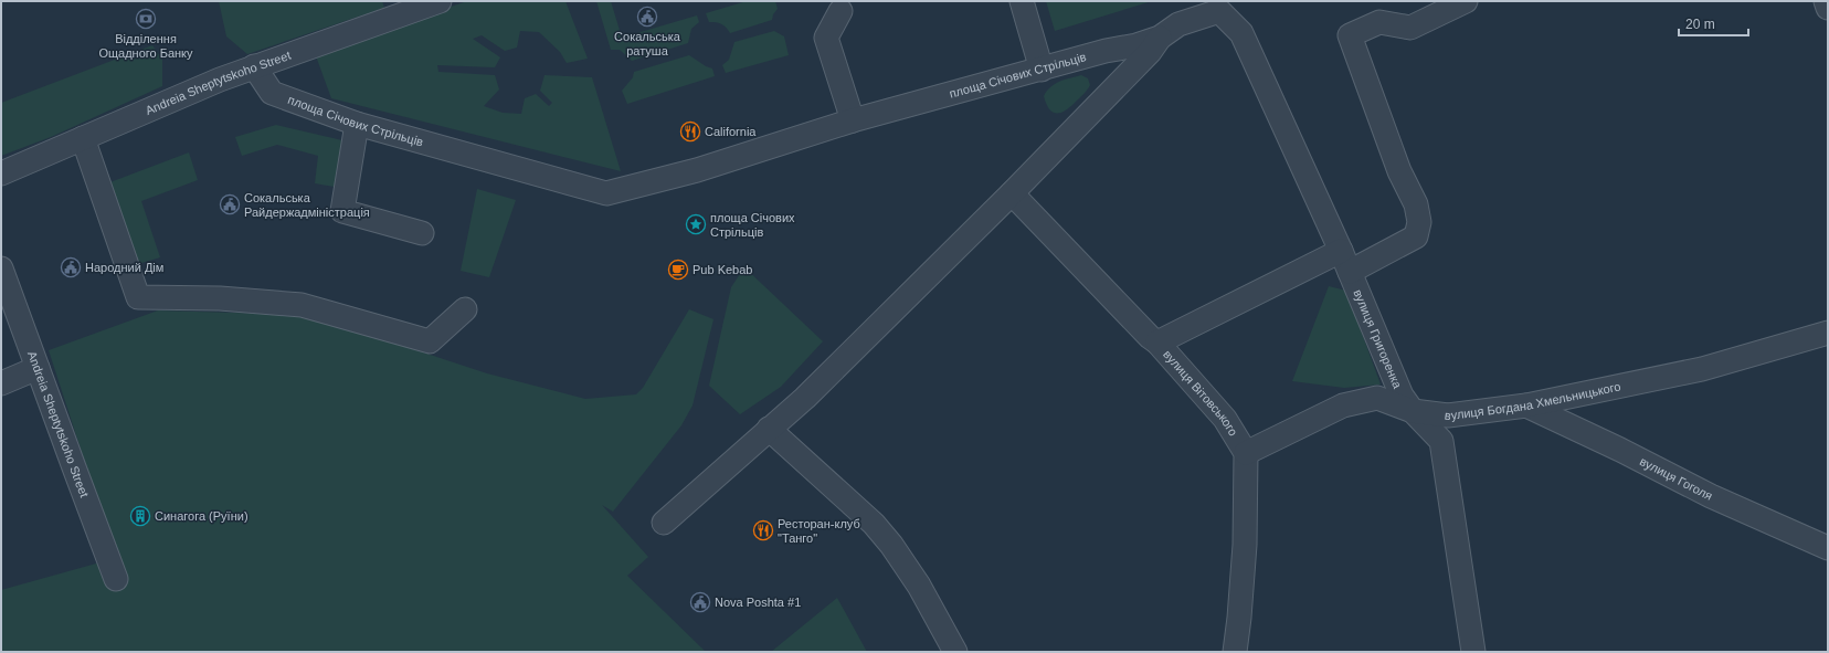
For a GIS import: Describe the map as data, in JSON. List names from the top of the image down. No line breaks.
{"streets":{"street":["площа Січових Стрільців","Andreia Sheptytskoho Street","вулиця Григоренка","вулиця Вітовського","вулиця Богдана Хмельницького","вулиця Гоголя"]},"crossings":[["площа Січових Стрільців","Andreia Sheptytskoho Street"],["площа Січових Стрільців","вулиця Григоренка"],["площа Січових Стрільців","вулиця Вітовського"],["вулиця Григоренка","вулиця Богдана Хмельницького"],["вулиця Вітовського","вулиця Богдана Хмельницького"],["вулиця Богдана Хмельницького","вулиця Гоголя"]],"places":{"public building":["Сокальська ратуша","Сокальська Райдержадміністрація","Народний Дім","Nova Poshta #1"],"bank":["Відділення Ощадного Банку"],"restaurant":["California","Ресторан-клуб \"Танго\""],"place":["площа Січових Стрільців"],"cafe":["Pub Kebab"],"building":["Синагога (Руїни)"]},"scale_bar":"20 m"}
